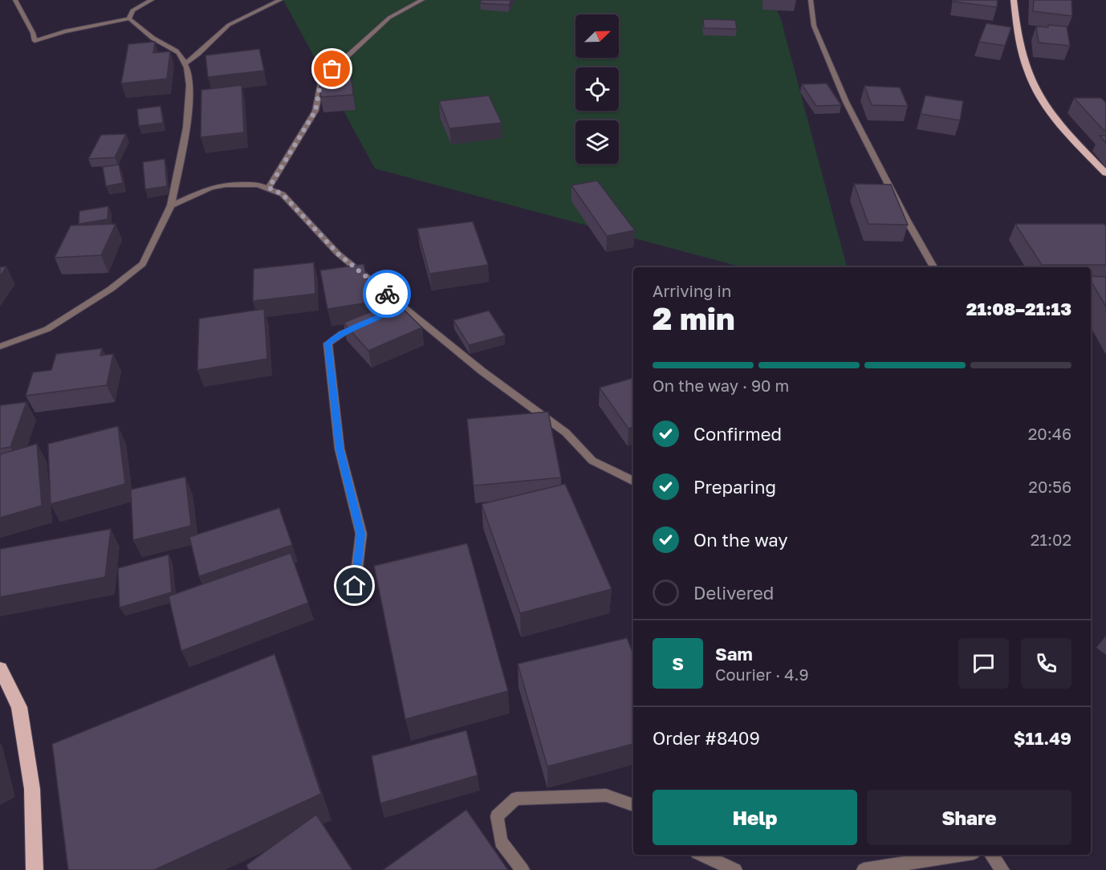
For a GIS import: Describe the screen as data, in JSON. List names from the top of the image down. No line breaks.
{"north":"top right","page":{"heading":["2 min","Arriving in","21:08–21:13"],"panel":["Sam","Courier · 4.9","Order #8409","$11.49"],"bar":"On the way · 90 m","list":[["Confirmed","20:46"],["Preparing","20:56"],["On the way","21:02"],"Delivered"],"round":"S","buttons":["Help","Share"]}}
